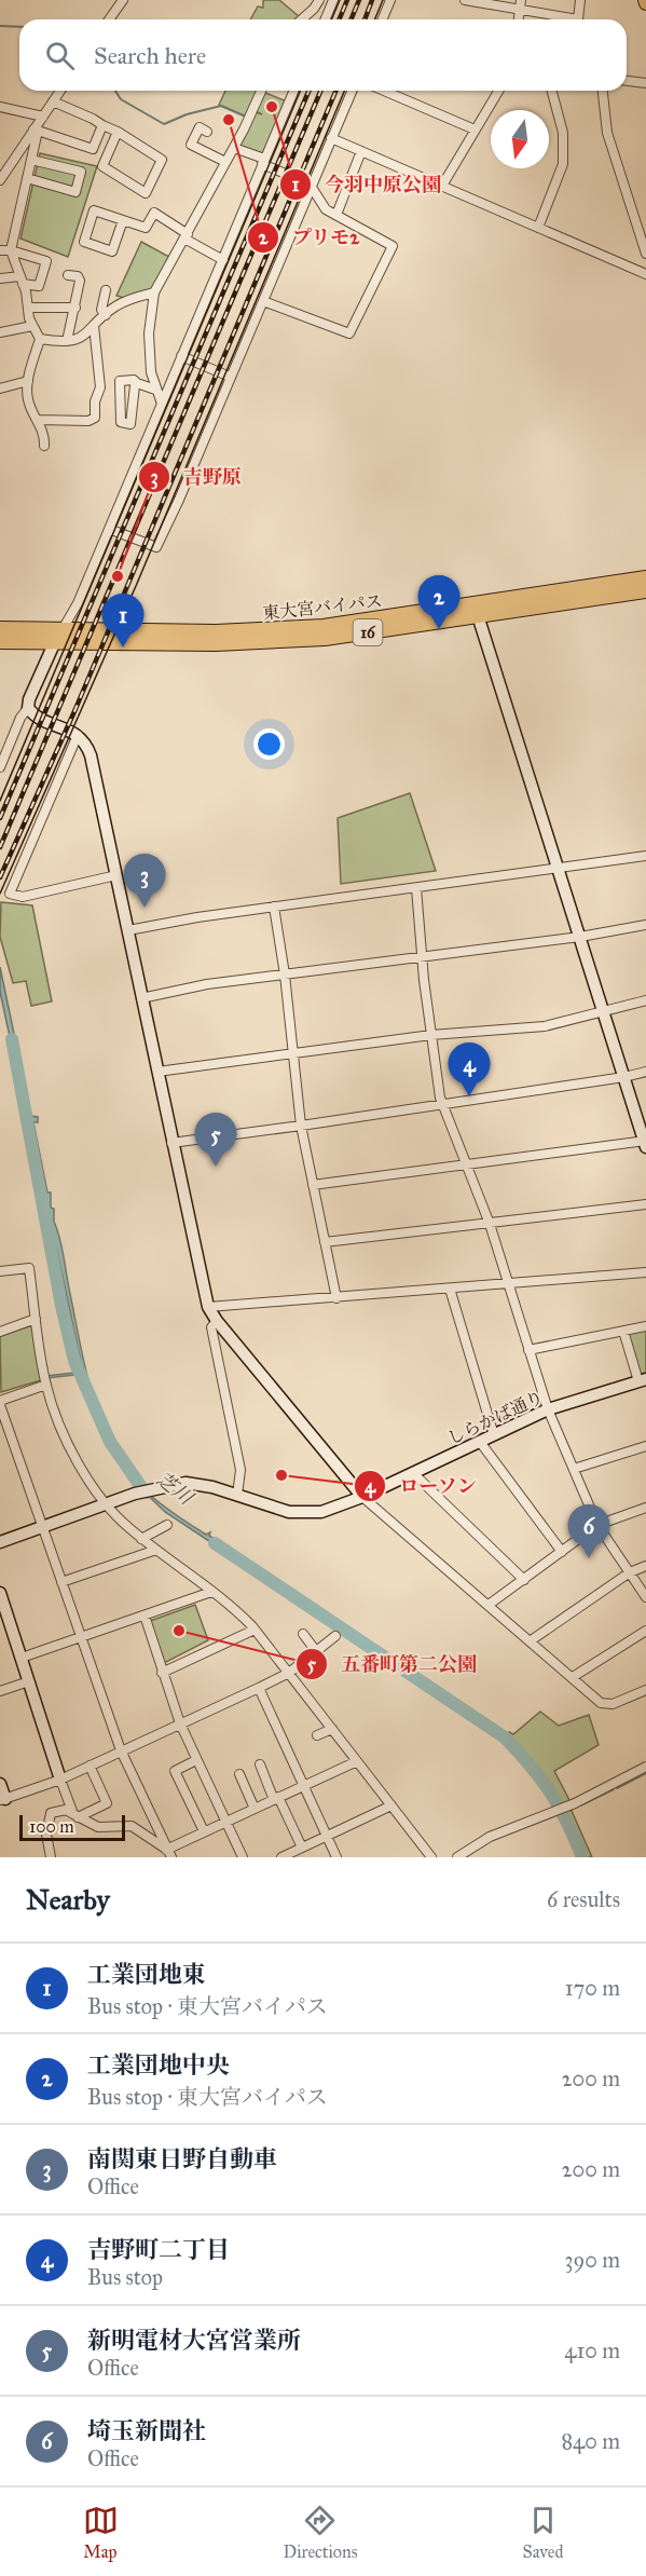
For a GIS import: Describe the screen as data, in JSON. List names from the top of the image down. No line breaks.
{"streets":{"highway":["東大宮バイパス","16"],"street":["しらかば通り"]},"water":["芝川"],"places":["今羽中原公園","プリモ2","吉野原","ローソン","五番町第二公園"],"scale_bar":"100 m","north":"bottom","page":{"search":"Search here","pins":["2","1","3","4","5","6"],"scale":"100 m","heading":["Nearby","6 results"],"list":[{"mark":"1","name":"工業団地東","note":"Bus stop · 東大宮バイパス","value":"170 m"},{"mark":"2","name":"工業団地中央","note":"Bus stop · 東大宮バイパス","value":"200 m"},{"mark":"3","name":"南関東日野自動車","note":"Office","value":"200 m"},{"mark":"4","name":"吉野町二丁目","note":"Bus stop","value":"390 m"},{"mark":"5","name":"新明電材大宮営業所","note":"Office","value":"410 m"},{"mark":"6","name":"埼玉新聞社","note":"Office","value":"840 m"}],"nav":["Map","Directions","Saved"]}}
